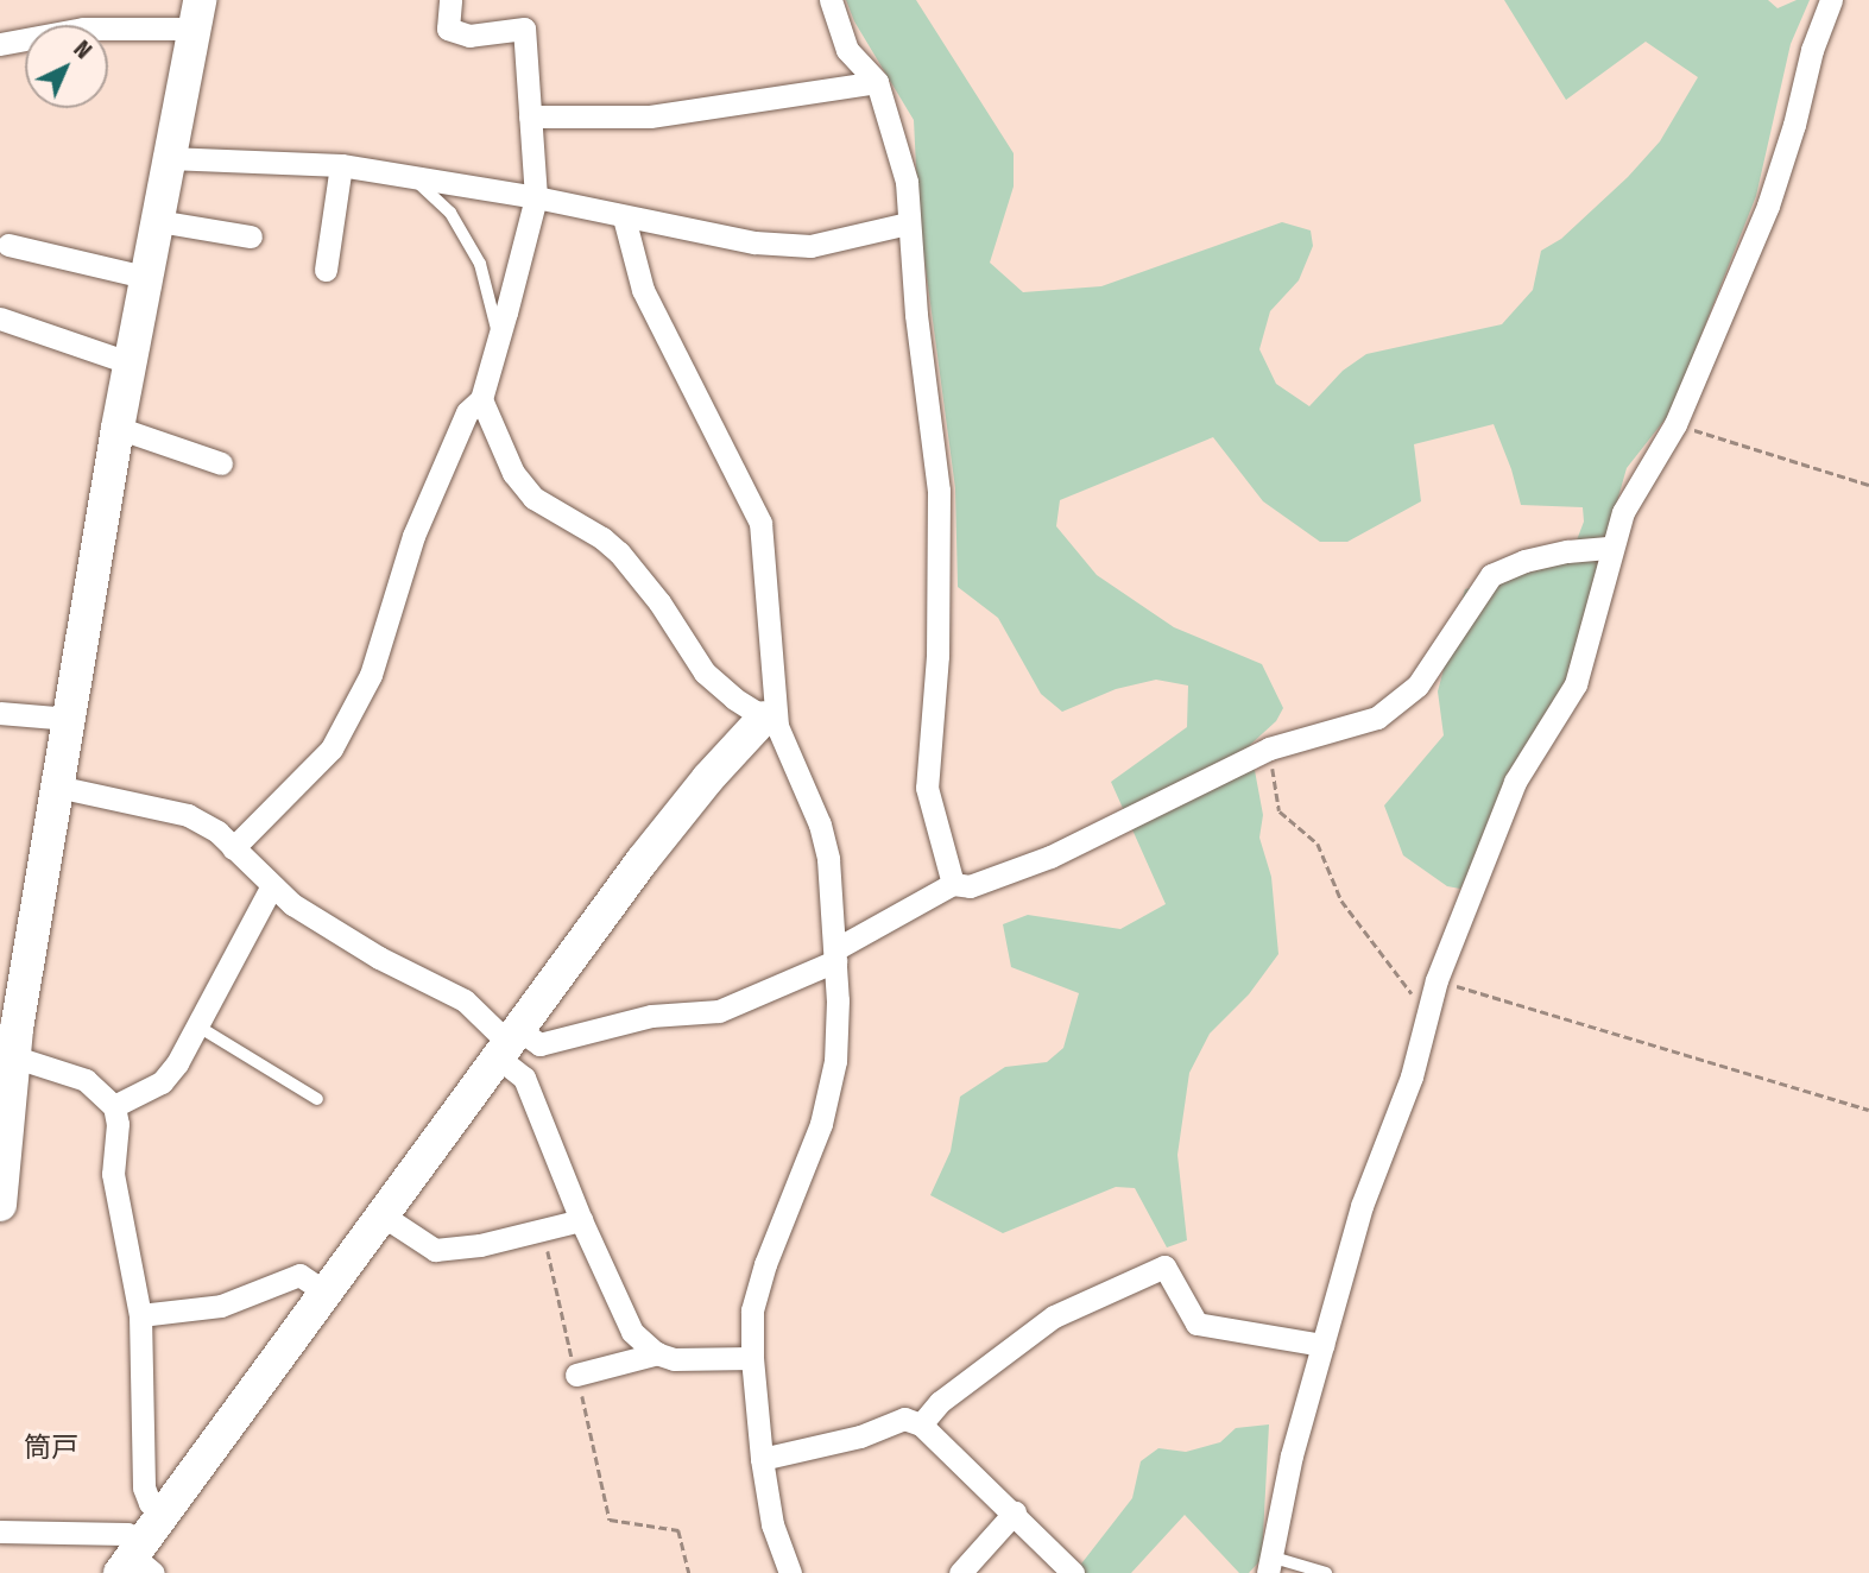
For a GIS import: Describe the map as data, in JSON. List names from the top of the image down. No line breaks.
{"districts":["筒戸"],"north":"top right"}
